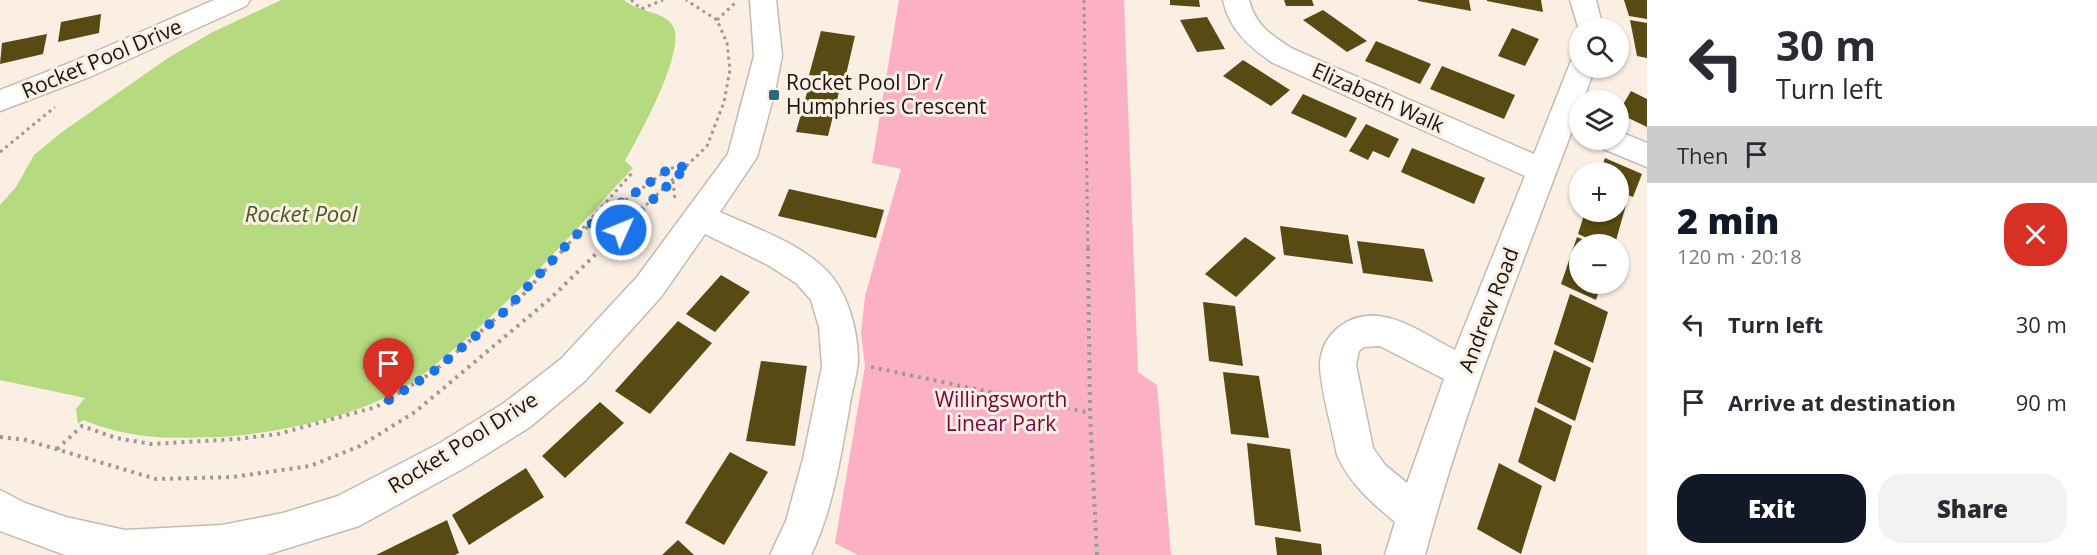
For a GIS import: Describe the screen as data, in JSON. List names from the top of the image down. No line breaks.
{"streets":{"street":["Rocket Pool Drive","Elizabeth Walk","Andrew Road"]},"crossings":[["Elizabeth Walk","Andrew Road"]],"water":["Rocket Pool"],"parks":["Willingsworth Linear Park"],"places":{"transit":["Rocket Pool Dr / Humphries Crescent"]},"page":{"turn":["30 m","Turn left"],"map_buttons":["+","−"],"then":"Then","heading":["2 min","120 m · 20:18"],"list":[{"name":"Turn left","value":"30 m"},{"name":"Arrive at destination","value":"90 m"}],"buttons":["Exit","Share"]}}
